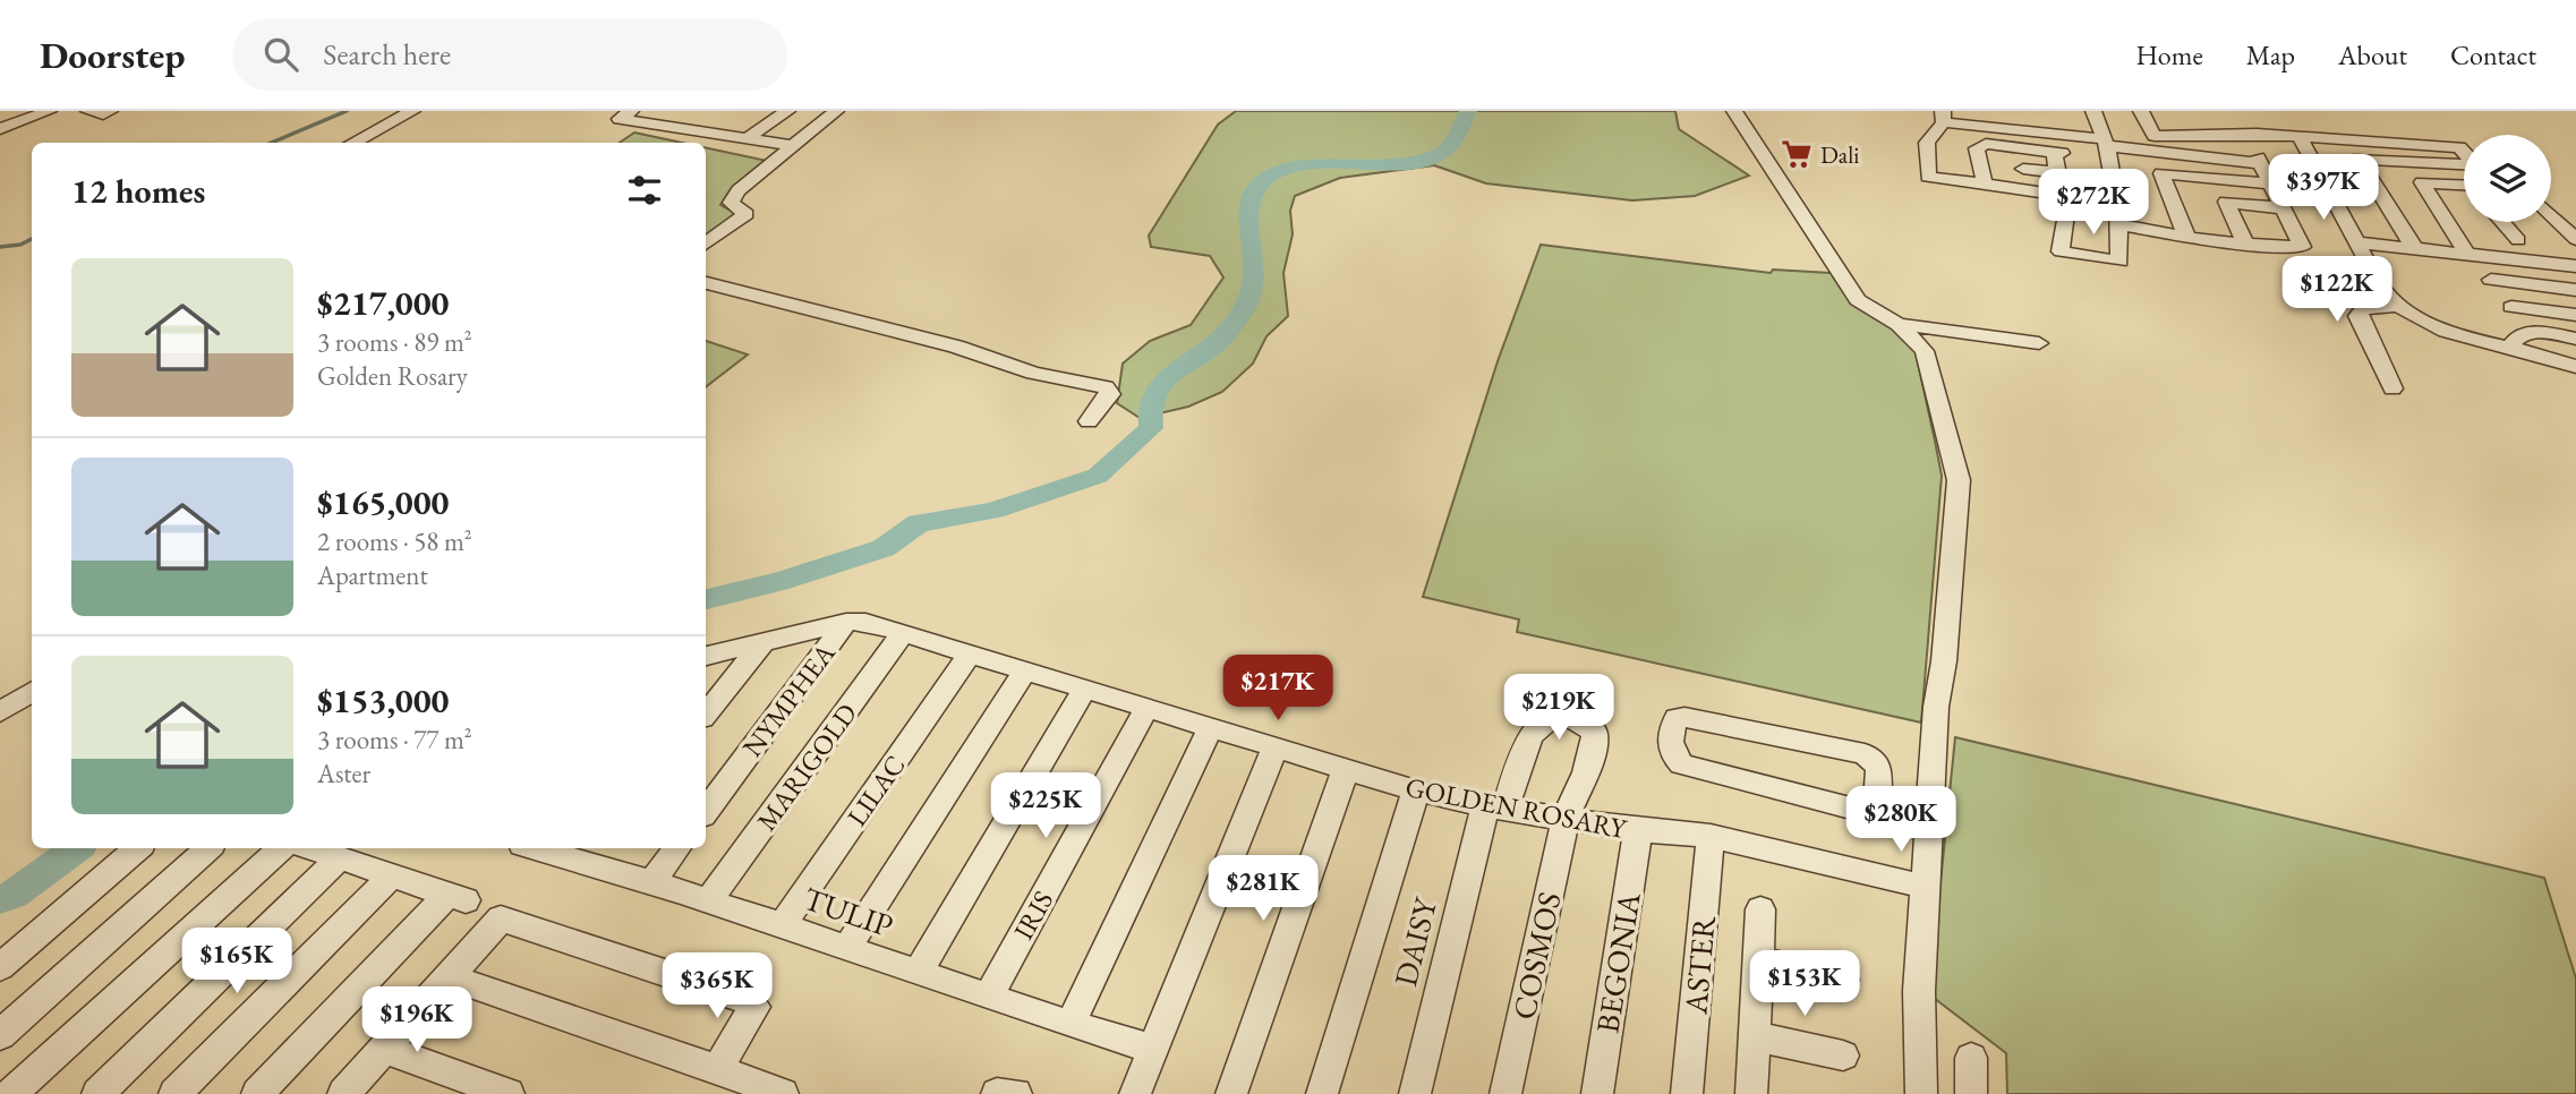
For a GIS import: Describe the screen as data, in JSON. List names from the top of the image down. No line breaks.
{"streets":{"street":["NYMPHEA","MARIGOLD","LILAC","GOLDEN ROSARY","TULIP","IRIS","DAISY","COSMOS","BEGONIA","ASTER"]},"crossings":[["NYMPHEA","GOLDEN ROSARY"],["MARIGOLD","GOLDEN ROSARY"],["MARIGOLD","TULIP"],["LILAC","GOLDEN ROSARY"],["LILAC","TULIP"],["GOLDEN ROSARY","IRIS"],["GOLDEN ROSARY","DAISY"],["GOLDEN ROSARY","COSMOS"],["GOLDEN ROSARY","BEGONIA"],["GOLDEN ROSARY","ASTER"],["TULIP","IRIS"],["DAISY","COSMOS"]],"places":{"supermarket":["Dali"]},"page":{"header":"Doorstep","search":"Search here","nav":["Home","Map","About","Contact"],"heading":"12 homes","price":["$397K","$272K","$122K","$217K","$219K","$225K","$280K","$281K","$165K","$153K","$365K","$196K"],"list":[{"name":"$217,000","note":"3 rooms · 89 m² · Golden Rosary"},{"name":"$165,000","note":"2 rooms · 58 m² · Apartment"},{"name":"$153,000","note":"3 rooms · 77 m² · Aster"}]}}
